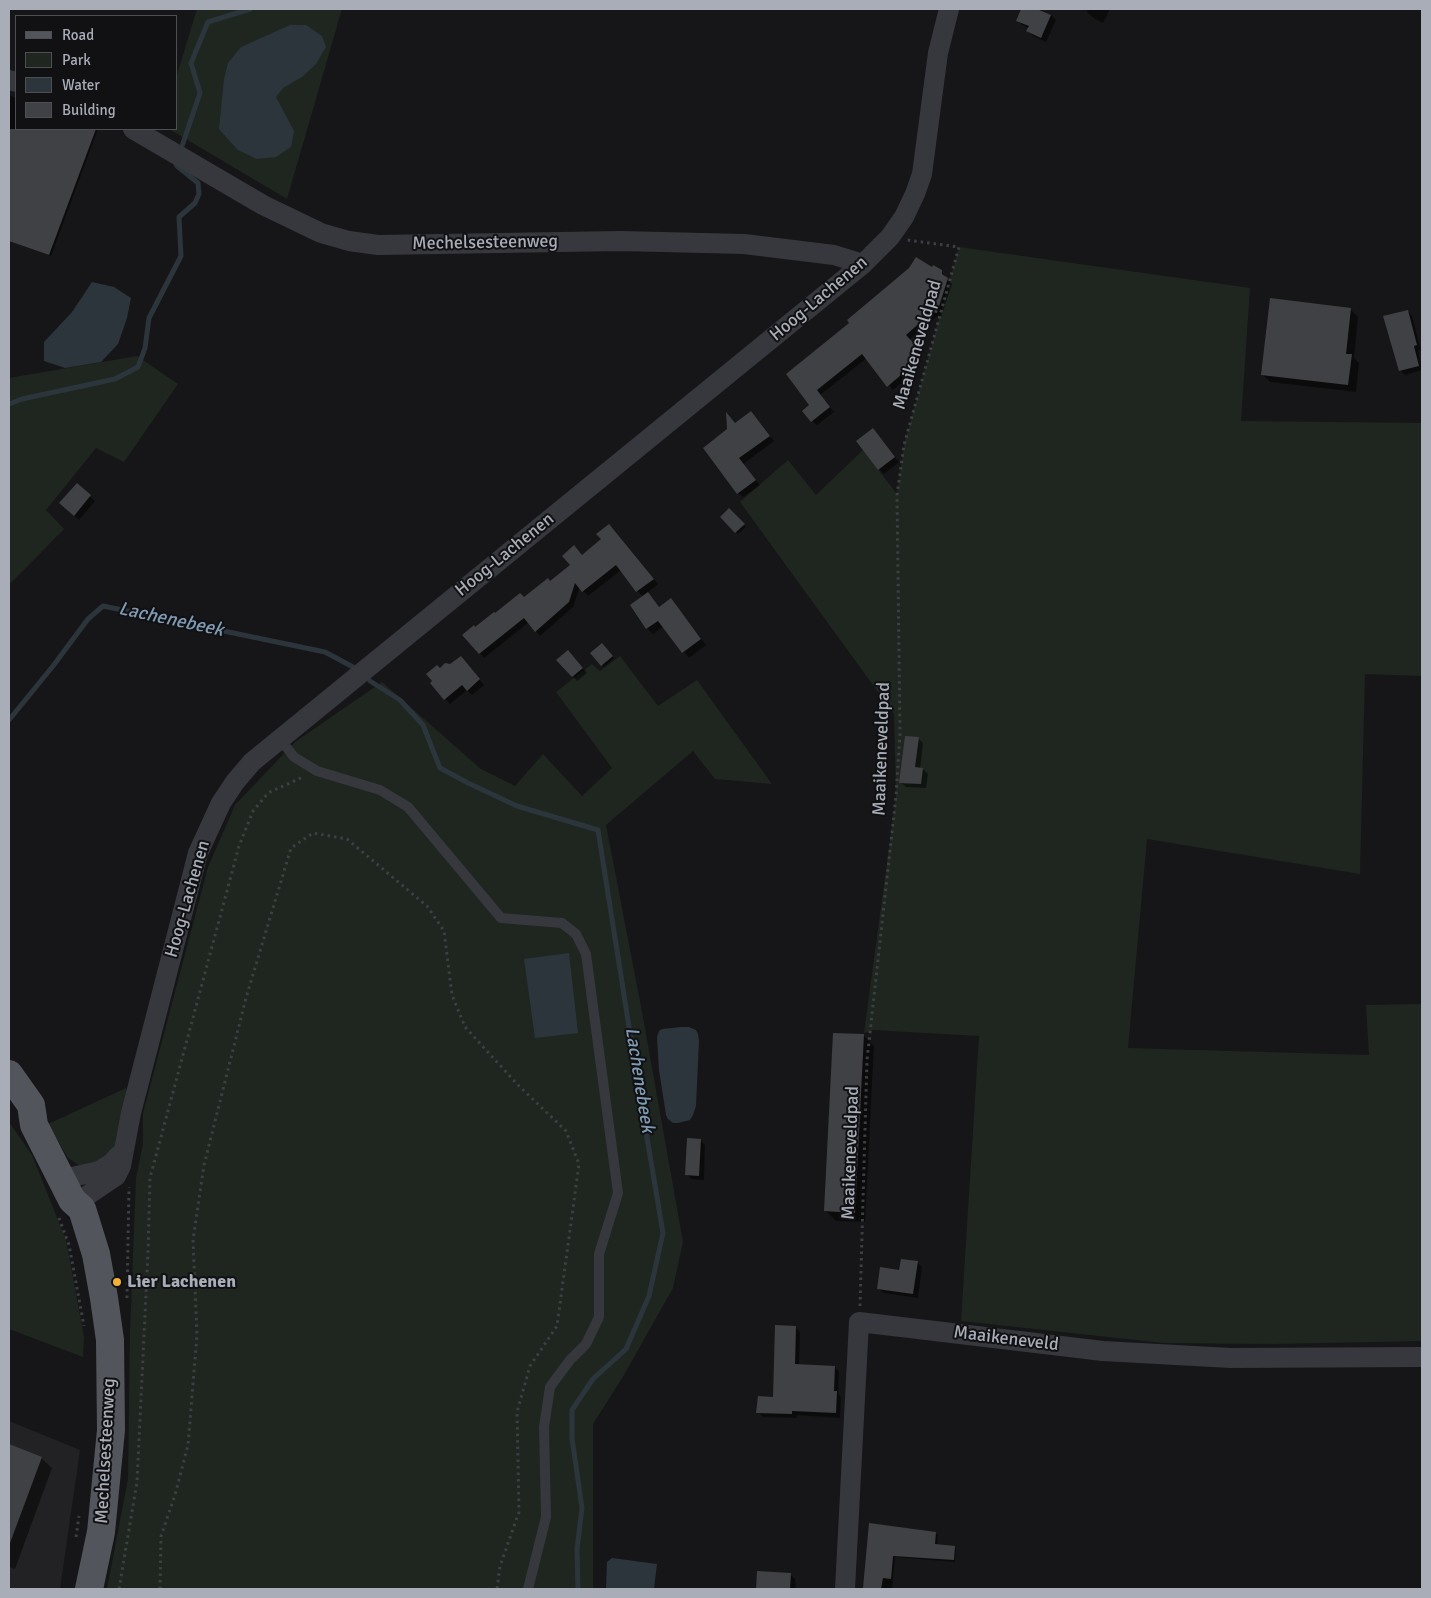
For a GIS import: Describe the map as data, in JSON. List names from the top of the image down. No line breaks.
{"streets":{"main road":["Mechelsesteenweg"],"street":["Hoog-Lachenen","Maaikeneveld"],"path":["Maaikeneveldpad"]},"crossings":[["Mechelsesteenweg","Hoog-Lachenen"],["Maaikeneveldpad","Maaikeneveld"]],"water":["Lachenebeek"],"places":["Lier Lachenen"],"legend":["Road","Park","Water","Building"]}
